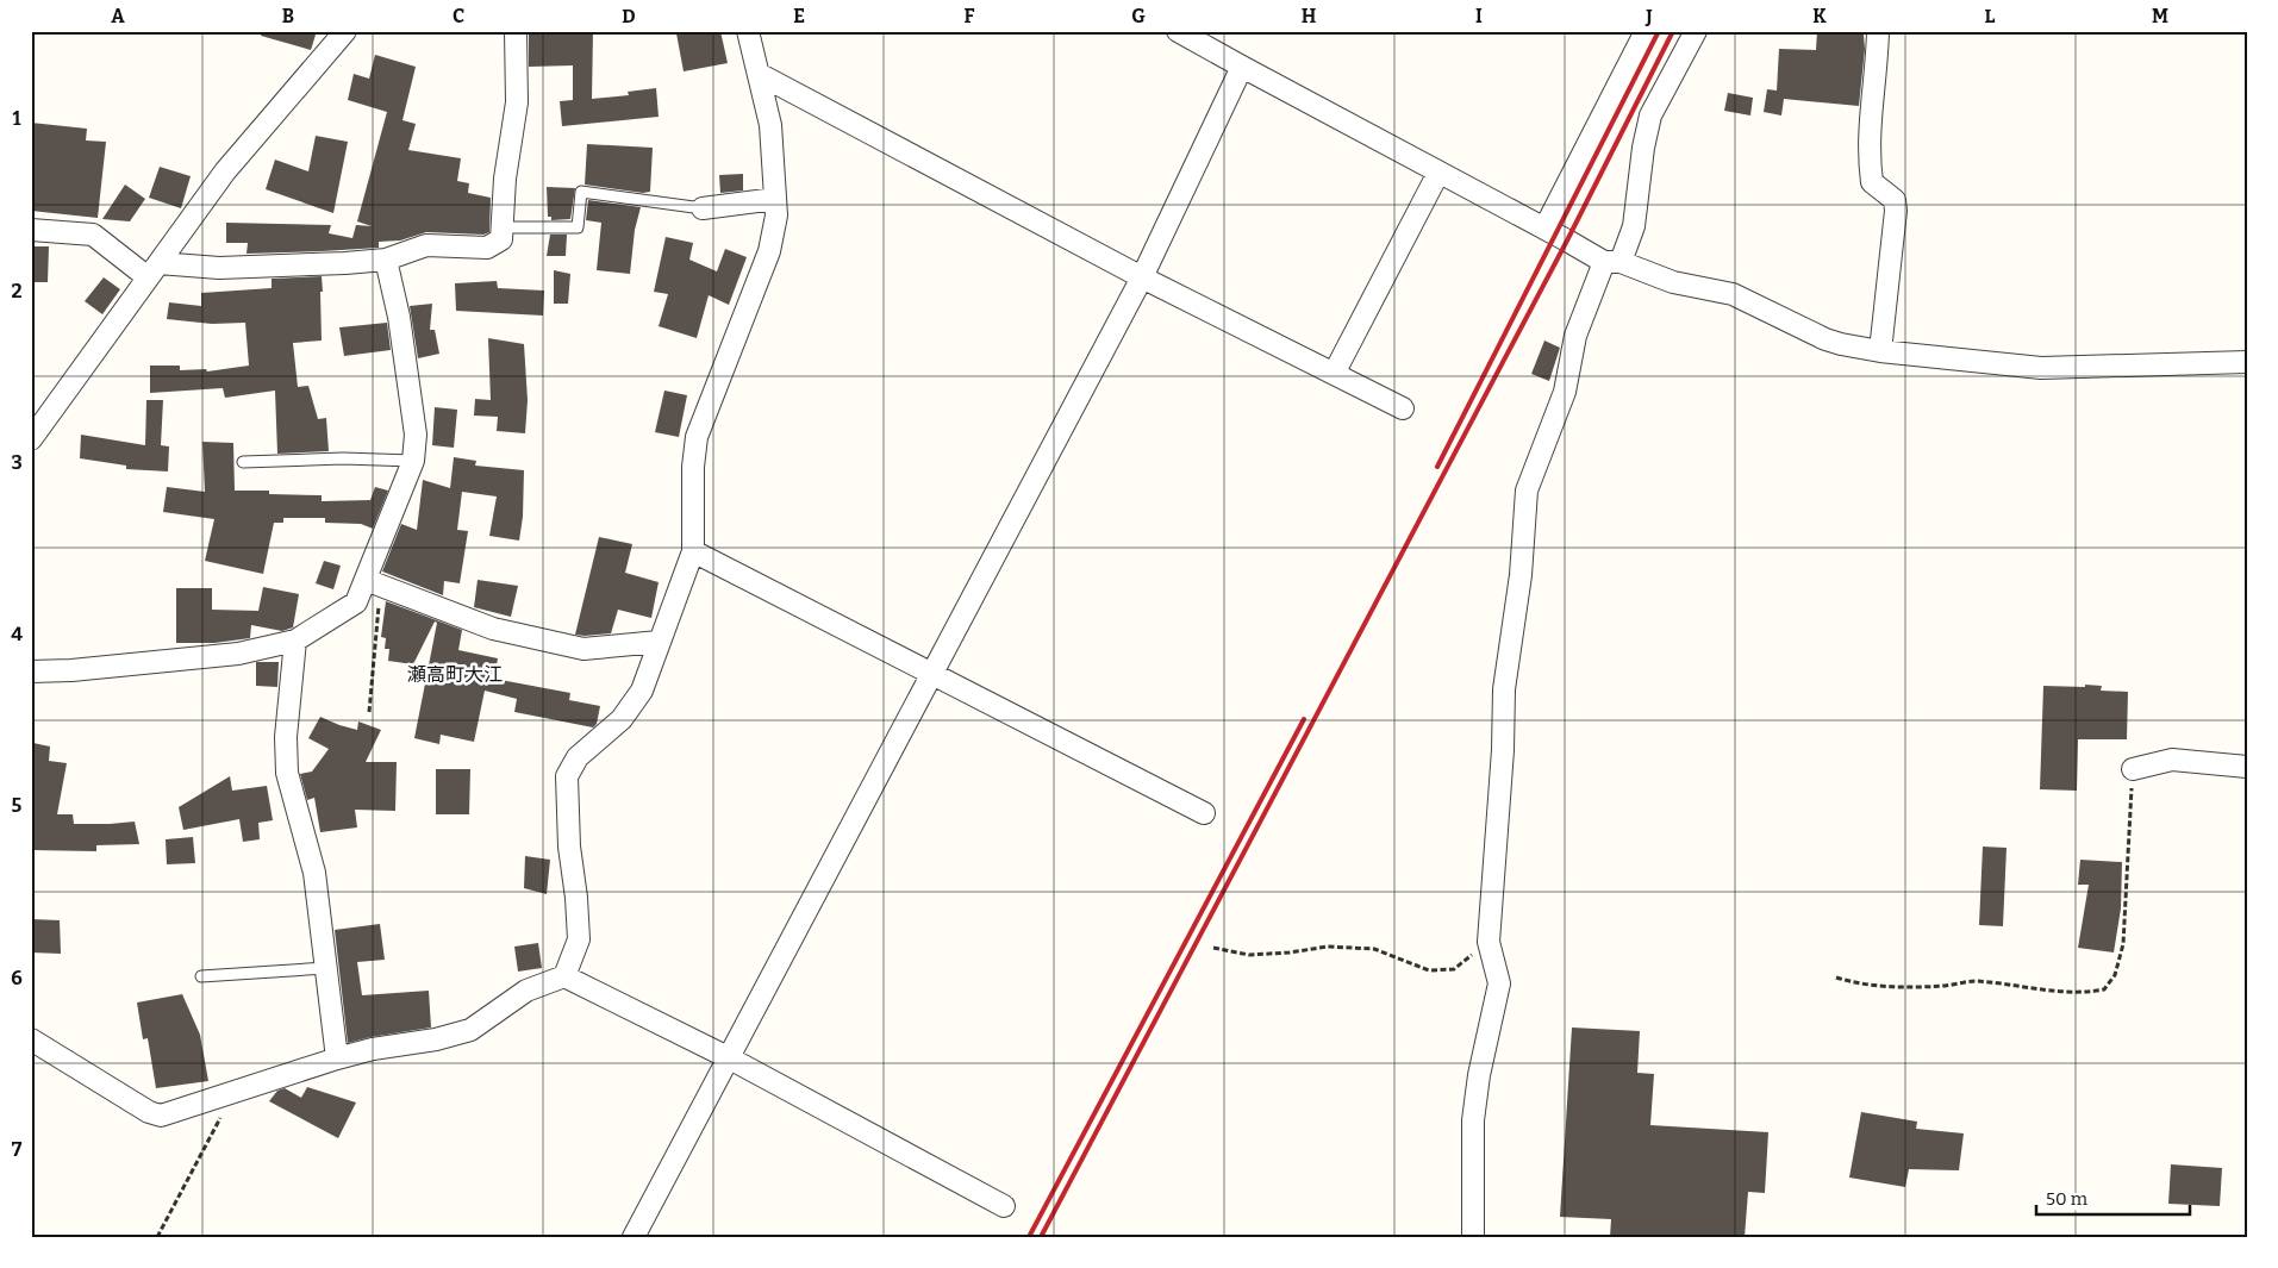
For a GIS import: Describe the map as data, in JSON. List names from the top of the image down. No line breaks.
{"districts":["瀬高町大江"],"scale_bar":"50 m","grid":{"columns":["A","B","C","D","E","F","G","H","I","J","K","L","M"],"rows":["1","2","3","4","5","6","7"]}}
